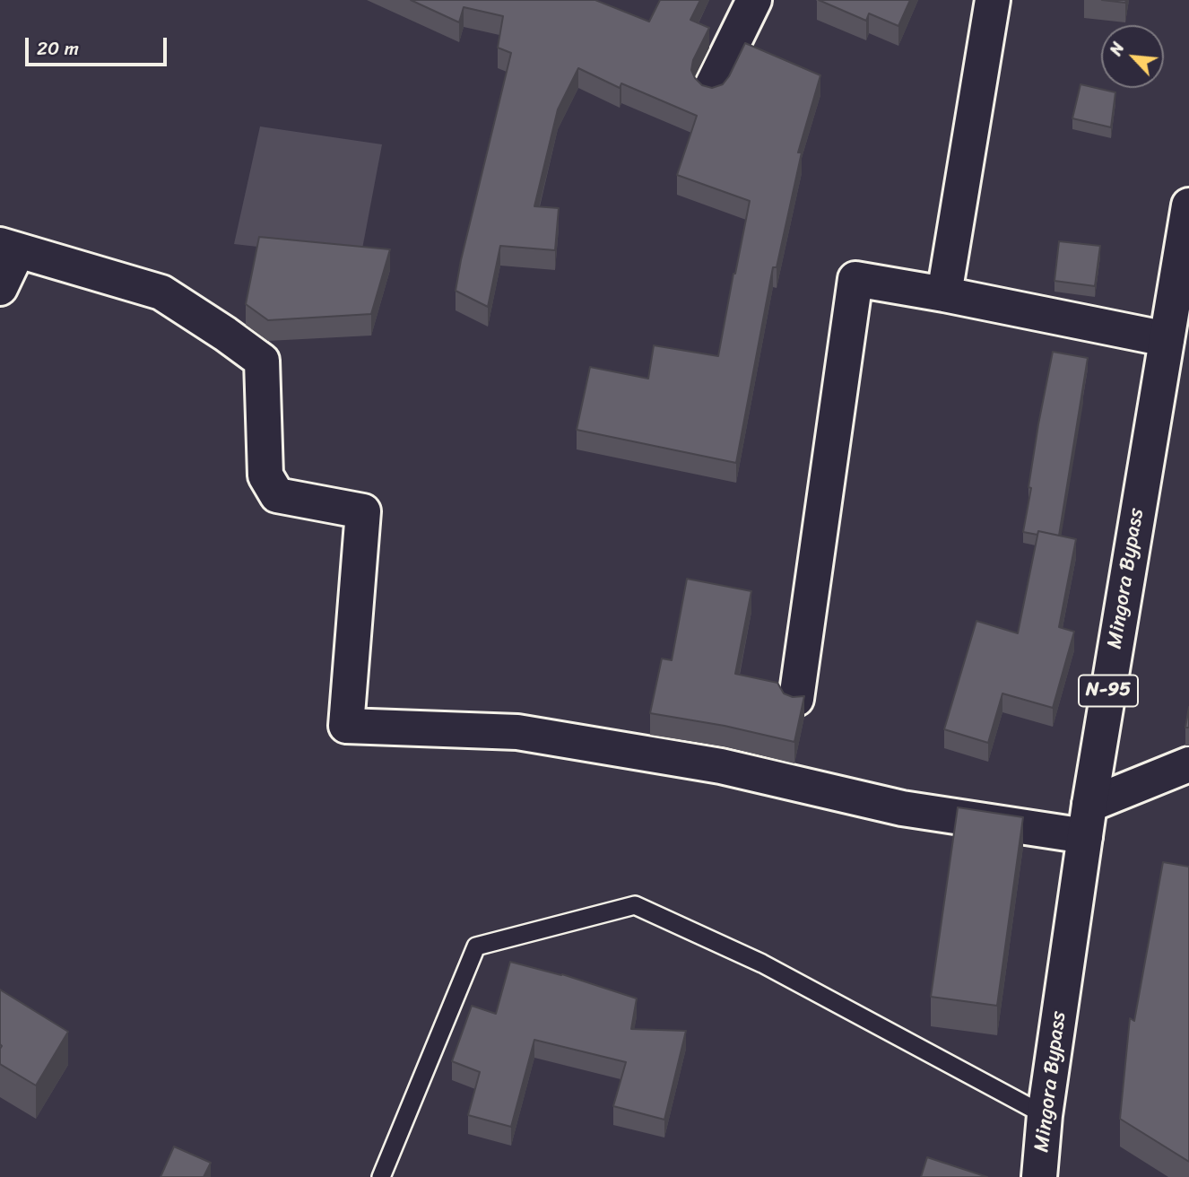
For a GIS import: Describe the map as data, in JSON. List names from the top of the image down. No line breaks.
{"streets":{"main road":["Mingora Bypass","N-95"]},"scale_bar":"20 m","north":"top left"}
